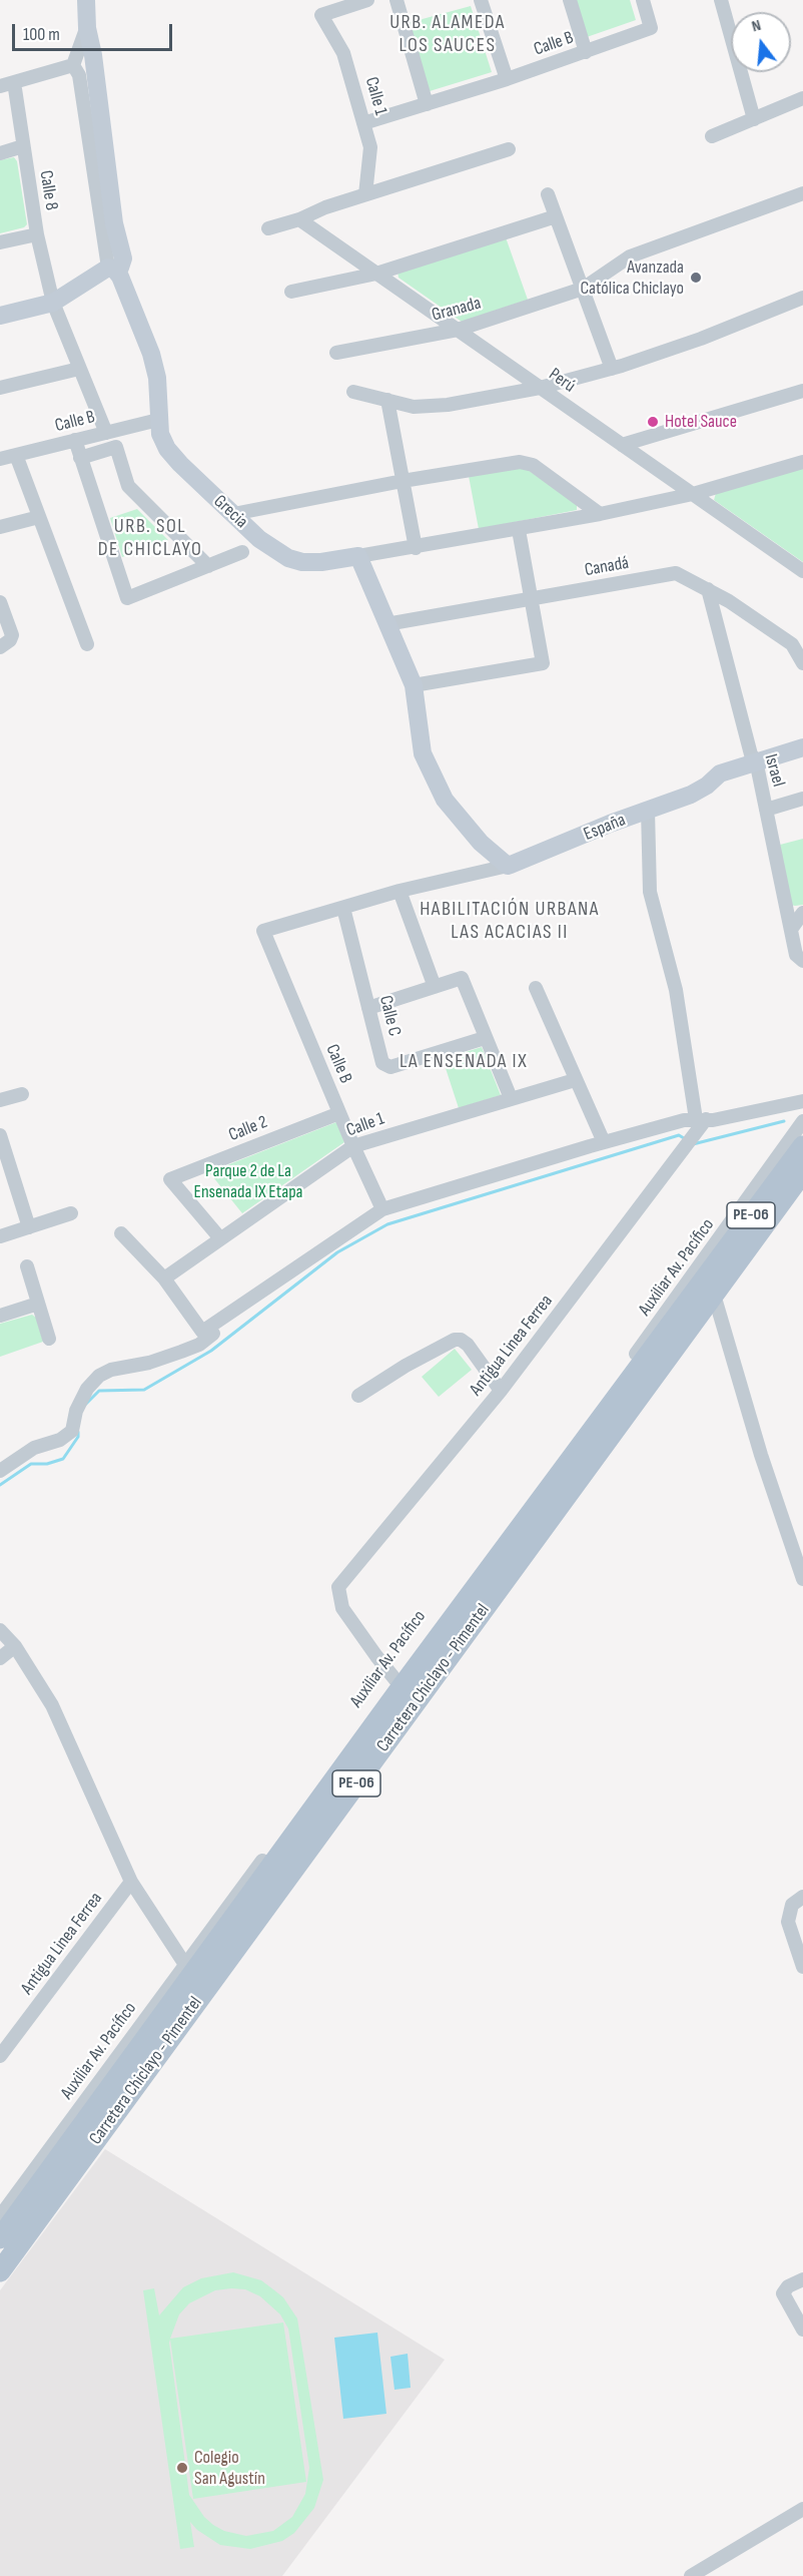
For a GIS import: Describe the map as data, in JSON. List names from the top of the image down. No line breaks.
{"streets":{"main road":["PE-06","Carretera Chiclayo - Pimentel"],"street":["Calle B","Calle 1","Calle 8","Granada","Perú","Grecia","Canadá","Israel","España","Calle C","Calle 2","Auxiliar Av. Pacífico","Antigua Linea Ferrea"]},"crossings":[["Calle B","Calle 1"],["Calle B","Calle 8"],["Calle B","Grecia"],["Calle B","España"],["Calle B","Calle 2"],["Calle 1","Calle 2"],["Granada","Perú"],["Canadá","Israel"],["Israel","España"],["España","Calle C"],["Auxiliar Av. Pacífico","Antigua Linea Ferrea"],["Auxiliar Av. Pacífico","Carretera Chiclayo - Pimentel"],["Antigua Linea Ferrea","Carretera Chiclayo - Pimentel"]],"districts":["URB. ALAMEDA LOS SAUCES","URB. SOL DE CHICLAYO","HABILITACIÓN URBANA LAS ACACIAS II","LA ENSENADA IX"],"parks":["Parque 2 de La Ensenada IX Etapa"],"places":["Avanzada Católica Chiclayo","Hotel Sauce","Colegio San Agustín"],"scale_bar":"100 m","north":"top"}
